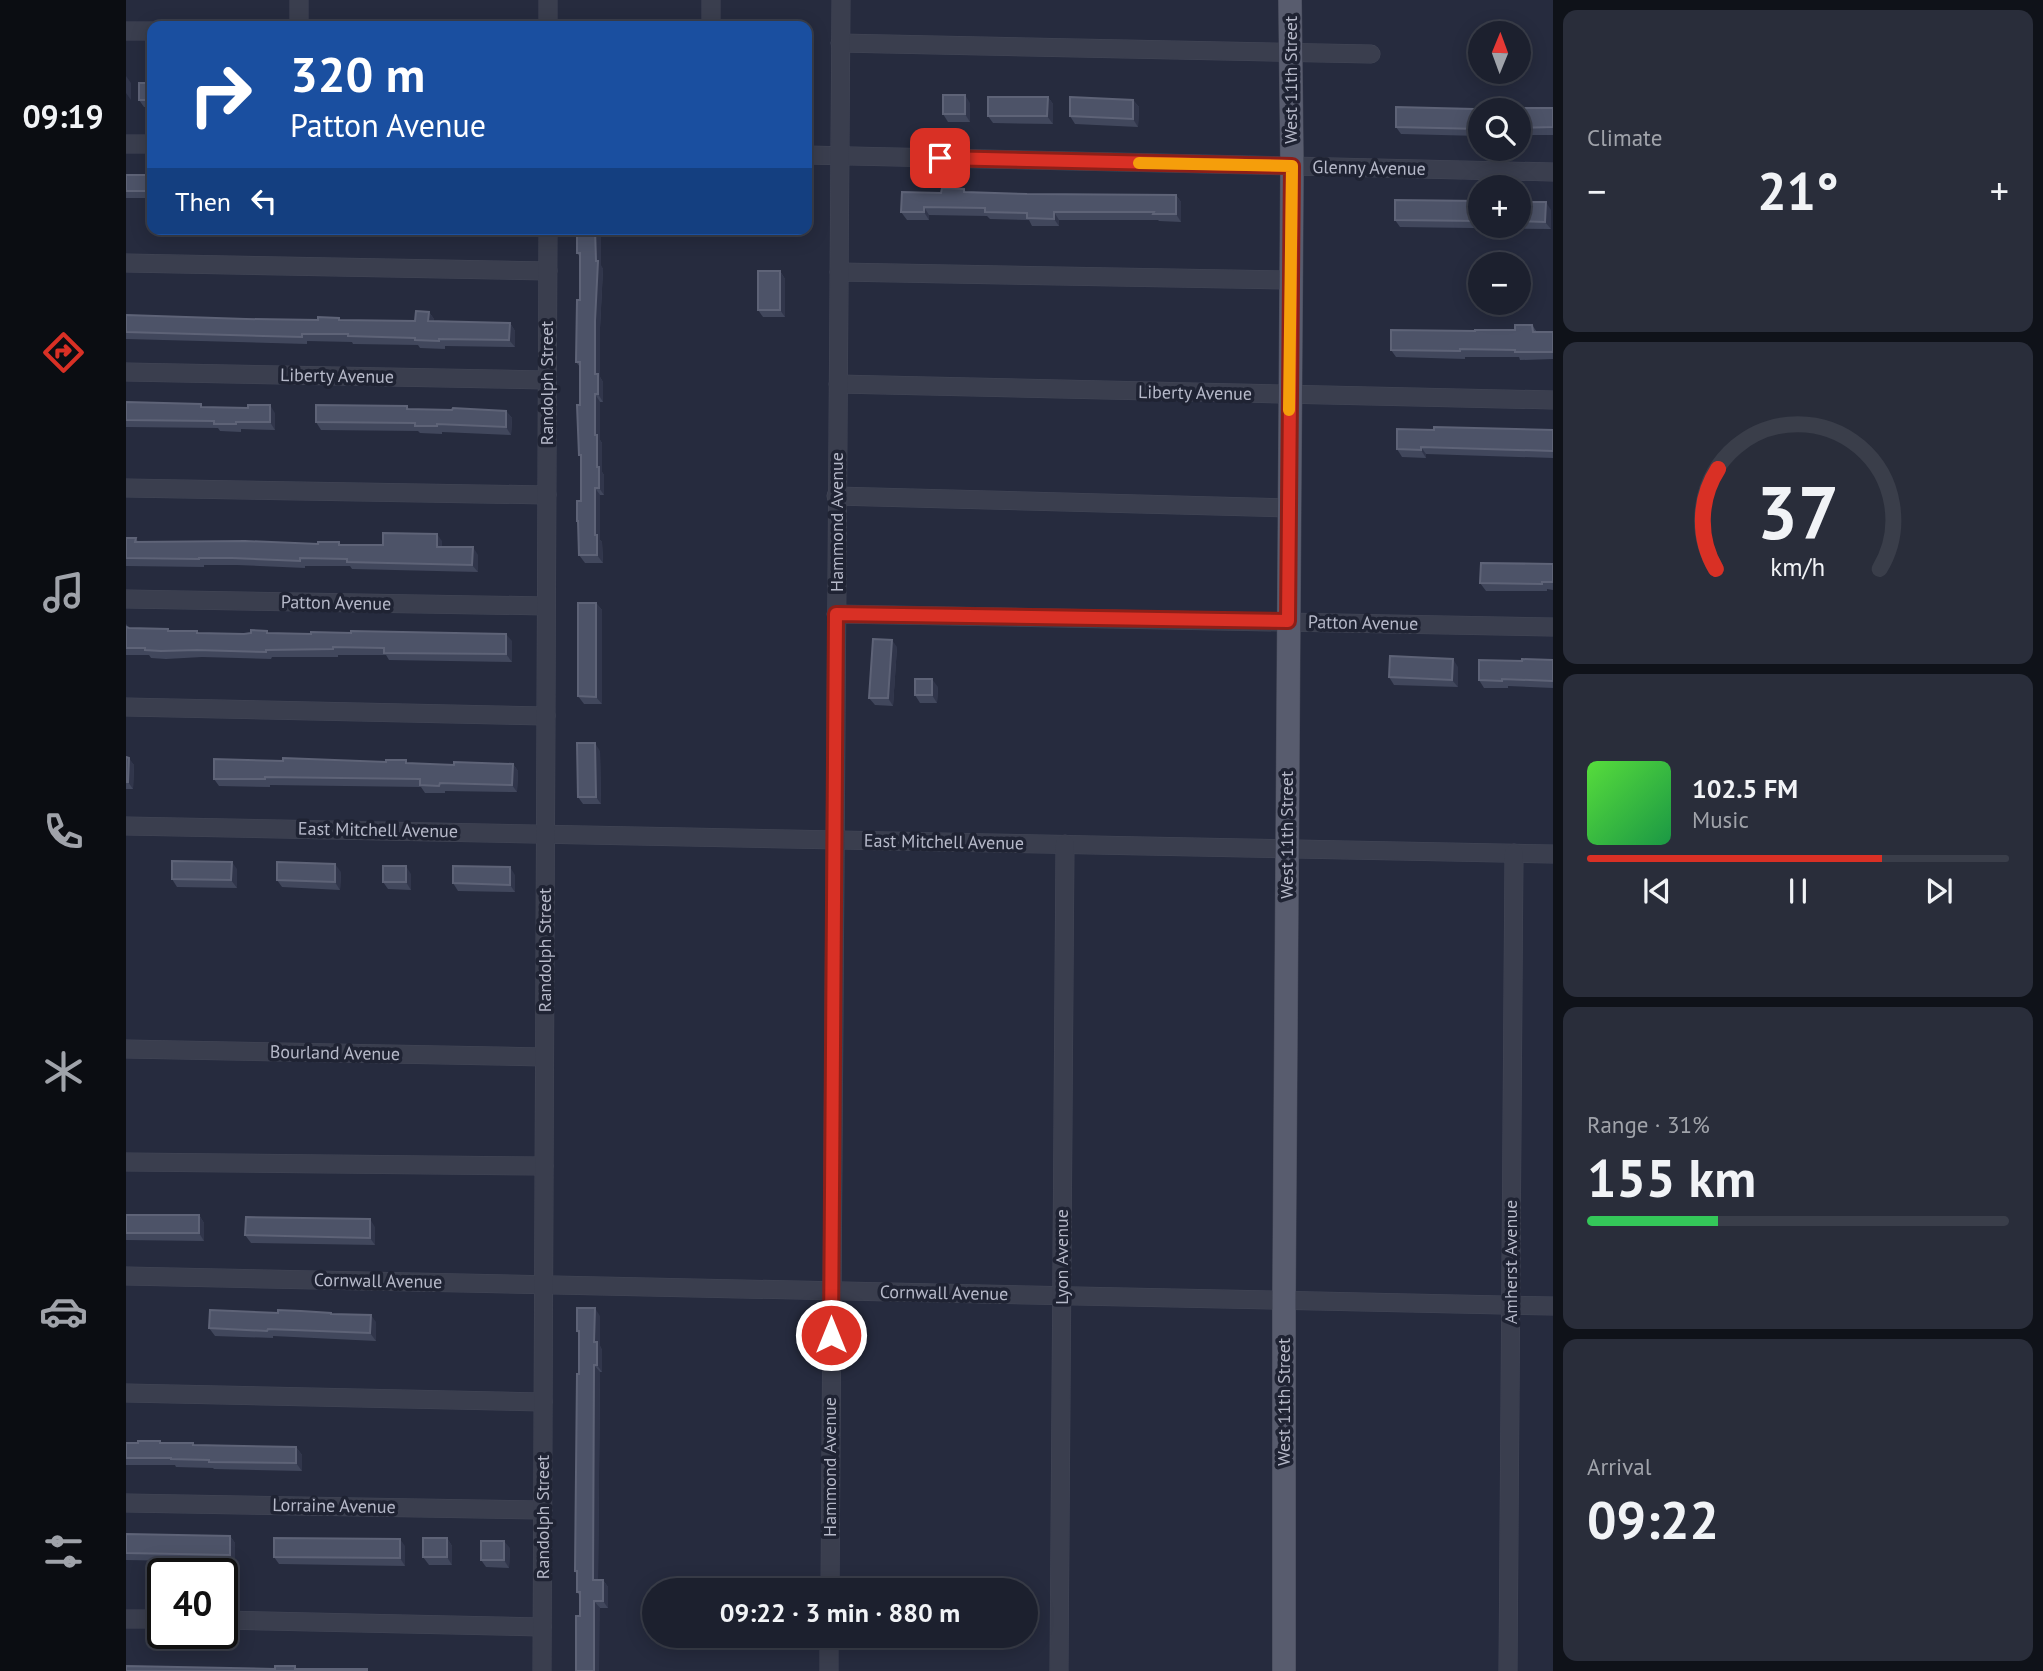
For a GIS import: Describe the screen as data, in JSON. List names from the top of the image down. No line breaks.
{"streets":{"main road":["West 11th Street"],"street":["Glenny Avenue","Liberty Avenue","Randolph Street","Hammond Avenue","Patton Avenue","East Mitchell Avenue","Bourland Avenue","Lyon Avenue","Amherst Avenue","Cornwall Avenue","Lorraine Avenue"]},"crossings":[["West 11th Street","Glenny Avenue"],["West 11th Street","Liberty Avenue"],["West 11th Street","Patton Avenue"],["West 11th Street","East Mitchell Avenue"],["West 11th Street","Cornwall Avenue"],["Glenny Avenue","Hammond Avenue"],["Liberty Avenue","Randolph Street"],["Liberty Avenue","Hammond Avenue"],["Randolph Street","Patton Avenue"],["Randolph Street","East Mitchell Avenue"],["Randolph Street","Bourland Avenue"],["Randolph Street","Cornwall Avenue"],["Randolph Street","Lorraine Avenue"],["Hammond Avenue","Patton Avenue"],["Hammond Avenue","East Mitchell Avenue"],["Hammond Avenue","Cornwall Avenue"],["East Mitchell Avenue","Lyon Avenue"],["East Mitchell Avenue","Amherst Avenue"],["Lyon Avenue","Cornwall Avenue"],["Amherst Avenue","Cornwall Avenue"]],"north":"top","page":{"tabs":"09:19","tile":["Climate",["Range · 31%","155 km"],["Arrival","09:22"]],"map_buttons":["+","−"],"turn":["320 m","Patton Avenue"],"heat":["−","21°","+"],"then":"Then","song":["102.5 FM","Music"],"limit":"40","trip":"09:22 · 3 min · 880 m","gauge":["37","km/h"]}}
